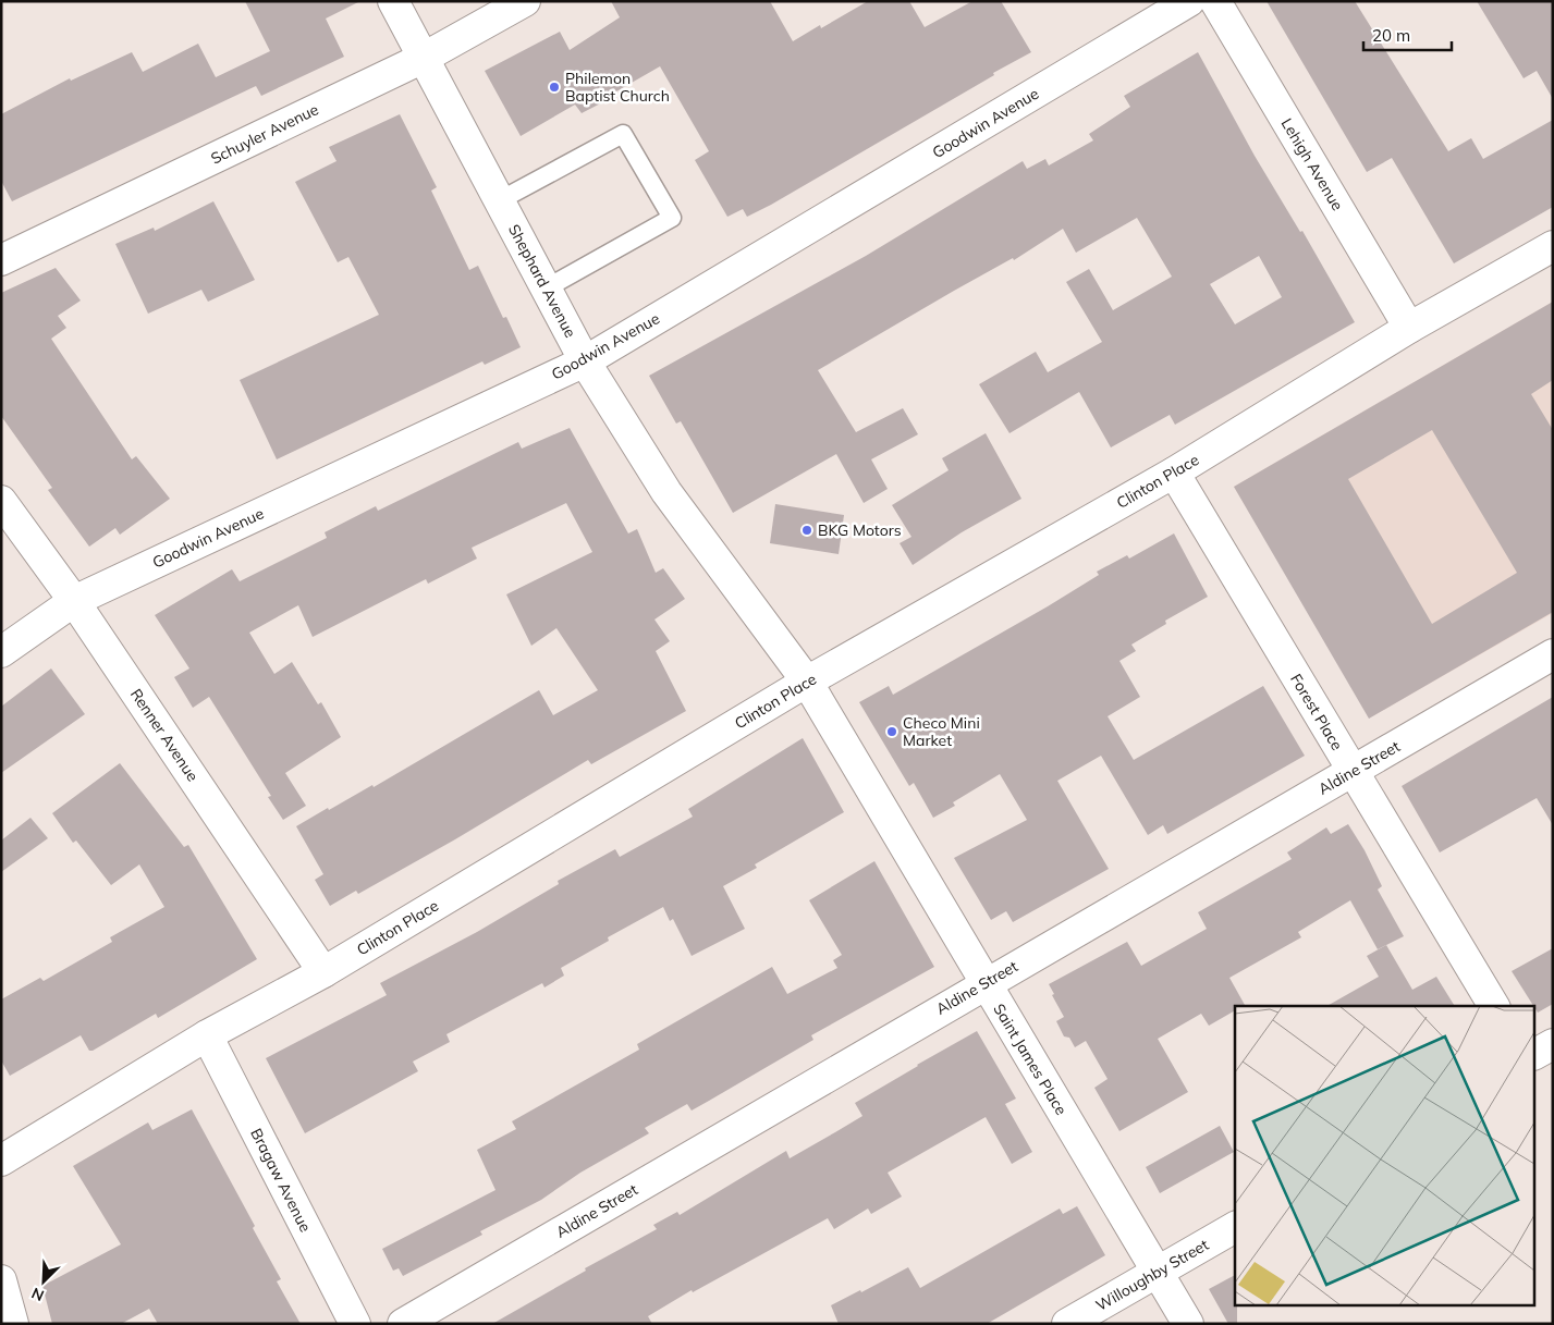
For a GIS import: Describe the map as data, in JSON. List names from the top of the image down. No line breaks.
{"streets":{"street":["Goodwin Avenue","Schuyler Avenue","Lehigh Avenue","Shephard Avenue","Clinton Place","Forest Place","Renner Avenue","Aldine Street","Saint James Place","Bragaw Avenue","Willoughby Street"]},"crossings":[["Goodwin Avenue","Shephard Avenue"],["Goodwin Avenue","Renner Avenue"],["Schuyler Avenue","Shephard Avenue"],["Lehigh Avenue","Clinton Place"],["Shephard Avenue","Clinton Place"],["Shephard Avenue","Saint James Place"],["Clinton Place","Forest Place"],["Clinton Place","Renner Avenue"],["Clinton Place","Saint James Place"],["Clinton Place","Bragaw Avenue"],["Forest Place","Aldine Street"],["Aldine Street","Saint James Place"],["Saint James Place","Willoughby Street"]],"places":["Philemon Baptist Church","BKG Motors","Checo Mini Market"],"scale_bar":"20 m","north":"bottom left"}
